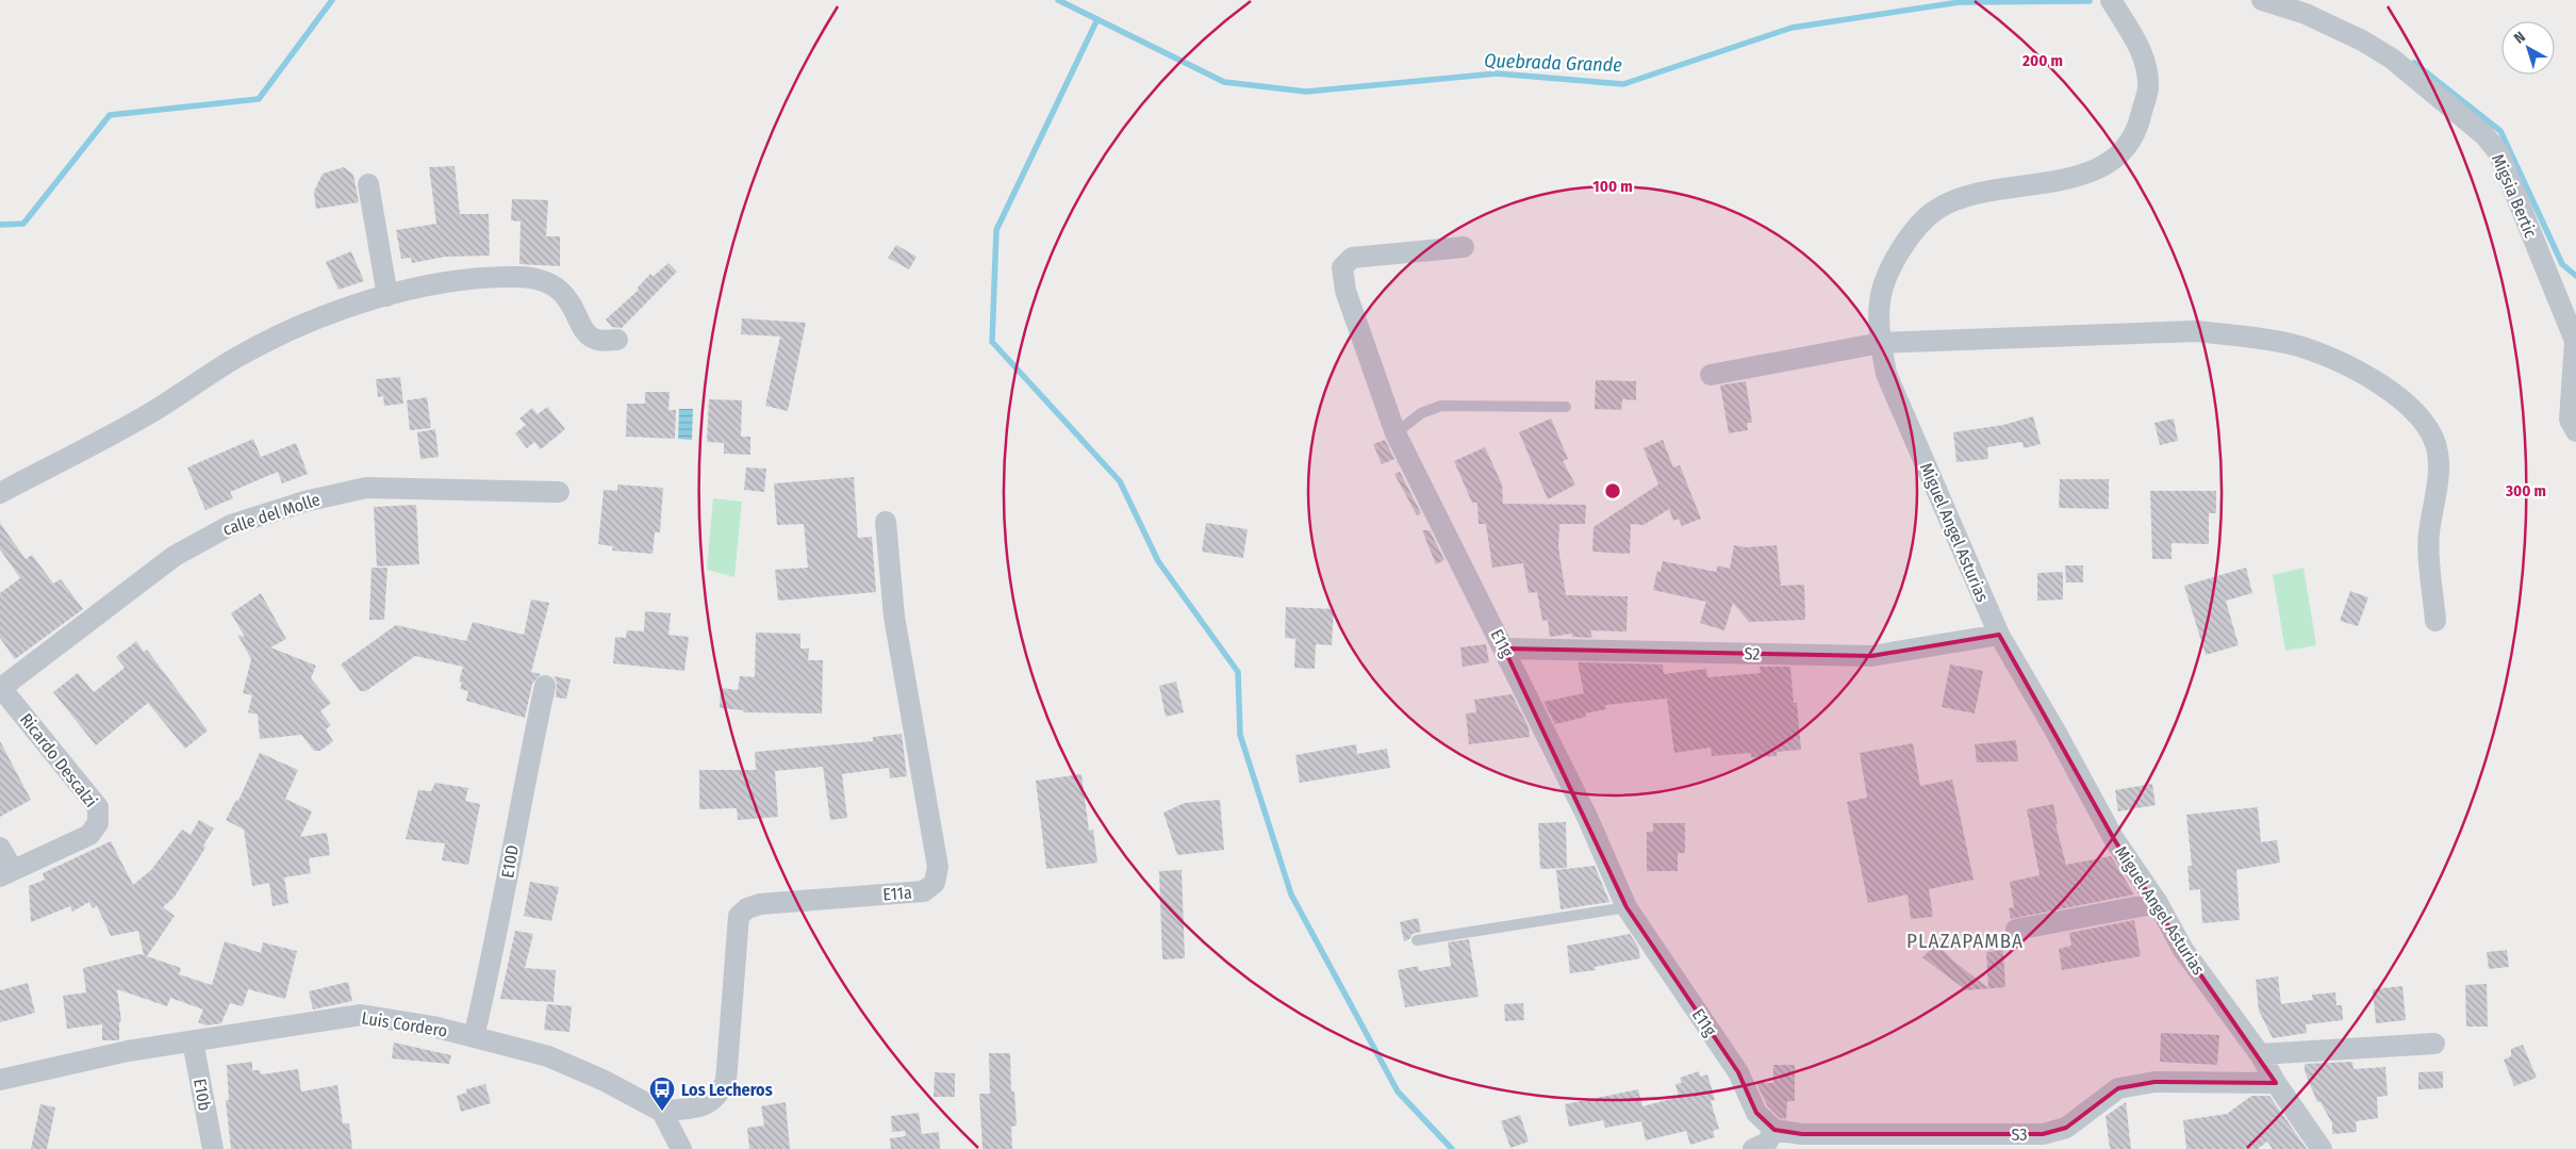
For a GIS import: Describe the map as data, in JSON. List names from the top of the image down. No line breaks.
{"streets":{"street":["Migsia Bertic","calle del Molle","Miguel Angel Asturias","E11g","S2","Ricardo Descalzi","E10D","E11a","Luis Cordero","E10b","S3"]},"crossings":[["calle del Molle","Ricardo Descalzi"],["Miguel Angel Asturias","S2"],["Miguel Angel Asturias","S3"],["E11g","S2"],["E11g","S3"],["E10D","Luis Cordero"],["E11a","Luis Cordero"],["Luis Cordero","E10b"]],"districts":["PLAZAPAMBA"],"water":["Quebrada Grande"],"places":{"bus stop":["Los Lecheros"]},"north":"top left","rings":["200 m","100 m","300 m"]}
